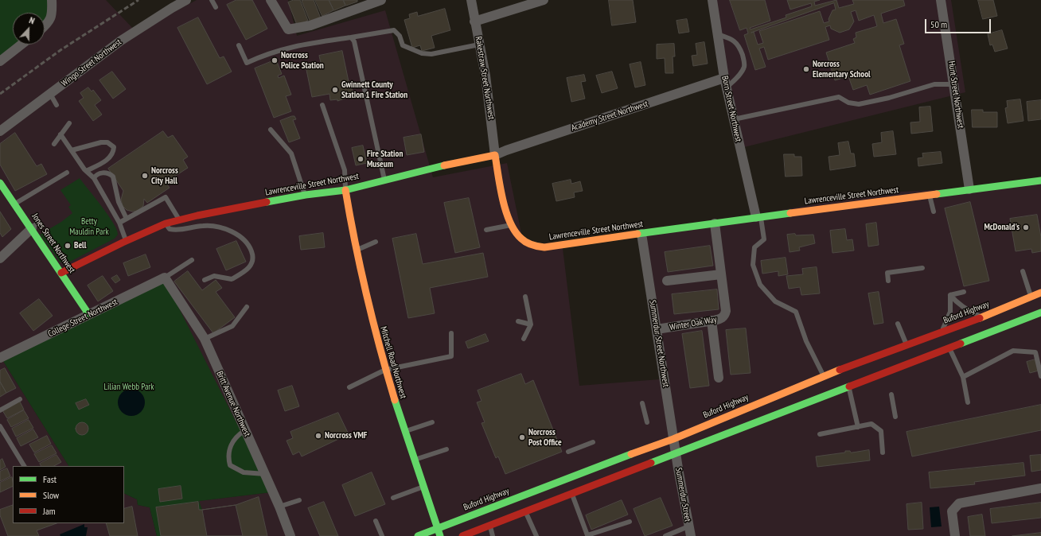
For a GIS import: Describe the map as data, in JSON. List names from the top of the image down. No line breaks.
{"streets":{"street":["Wingo Street Northwest","Rakestraw Street Northwest","Hunt Street Northwest","Born Street Northwest","Academy Street Northwest","Lawrenceville Street Northwest","Jones Street Northwest","Buford Highway","College Street Northwest","Winter Oak Way","Summerdur Street Northwest","Mitchell Road Northwest","Britt Avenue Northwest","Summerdur Street"]},"crossings":[["Rakestraw Street Northwest","Academy Street Northwest"],["Rakestraw Street Northwest","Lawrenceville Street Northwest"],["Hunt Street Northwest","Lawrenceville Street Northwest"],["Born Street Northwest","Academy Street Northwest"],["Born Street Northwest","Lawrenceville Street Northwest"],["Academy Street Northwest","Lawrenceville Street Northwest"],["Lawrenceville Street Northwest","Jones Street Northwest"],["Lawrenceville Street Northwest","Winter Oak Way"],["Lawrenceville Street Northwest","Summerdur Street Northwest"],["Lawrenceville Street Northwest","Mitchell Road Northwest"],["Jones Street Northwest","College Street Northwest"],["Buford Highway","Summerdur Street Northwest"],["Buford Highway","Mitchell Road Northwest"],["Buford Highway","Summerdur Street"],["College Street Northwest","Britt Avenue Northwest"],["Winter Oak Way","Summerdur Street Northwest"],["Summerdur Street Northwest","Summerdur Street"]],"parks":["Betty Mauldin Park","Lilian Webb Park"],"places":["Norcross Police Station","Norcross Elementary School","Gwinnett County Station 1 Fire Station","Fire Station Museum","Norcross City Hall","McDonald's","Bell","Norcross VMF","Norcross Post Office"],"legend":["Fast","Slow","Jam"],"scale_bar":"50 m","north":"top"}
